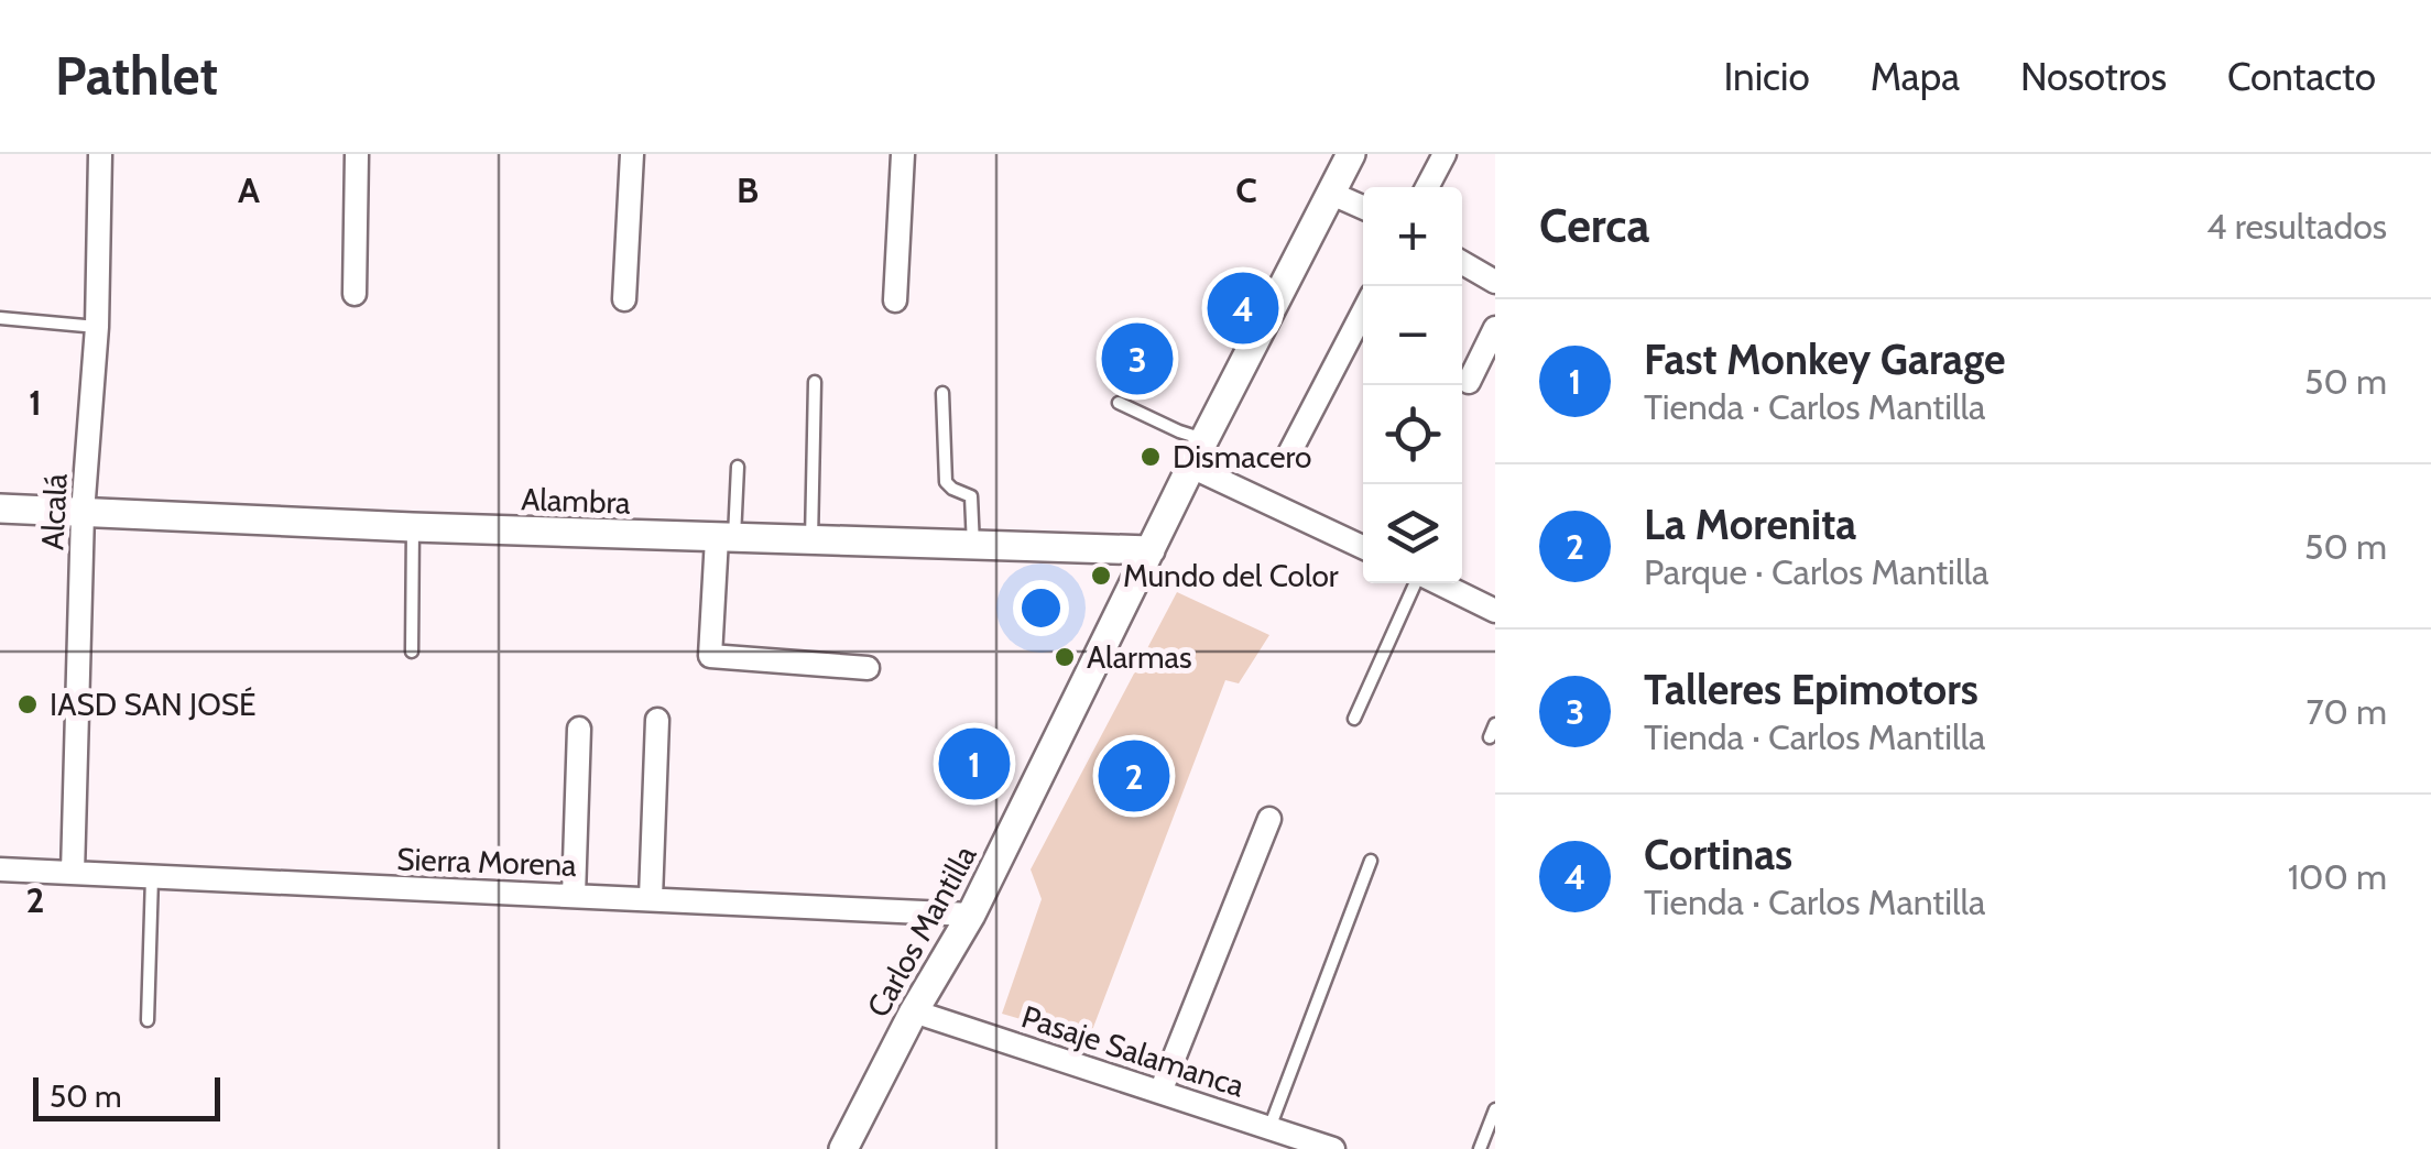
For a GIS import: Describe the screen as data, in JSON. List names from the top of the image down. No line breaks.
{"streets":{"street":["Alambra","Alcalá","Sierra Morena","Carlos Mantilla","Pasaje Salamanca"]},"crossings":[["Alambra","Alcalá"],["Alambra","Carlos Mantilla"],["Alcalá","Sierra Morena"],["Sierra Morena","Carlos Mantilla"],["Carlos Mantilla","Pasaje Salamanca"]],"places":["Dismacero","Mundo del Color","Alarmas","IASD SAN JOSÉ"],"scale_bar":"50 m","page":{"header":"Pathlet","nav":["Inicio","Mapa","Nosotros","Contacto"],"heading":["Cerca","4 resultados"],"map_buttons":["+","−"],"pins":["4","3","1","2"],"list":[{"mark":"1","name":"Fast Monkey Garage","note":"Tienda · Carlos Mantilla","value":"50 m"},{"mark":"2","name":"La Morenita","note":"Parque · Carlos Mantilla","value":"50 m"},{"mark":"3","name":"Talleres Epimotors","note":"Tienda · Carlos Mantilla","value":"70 m"},{"mark":"4","name":"Cortinas","note":"Tienda · Carlos Mantilla","value":"100 m"}],"scale":"50 m"},"grid":{"columns":["A","B","C"],"rows":["1","2"]}}
